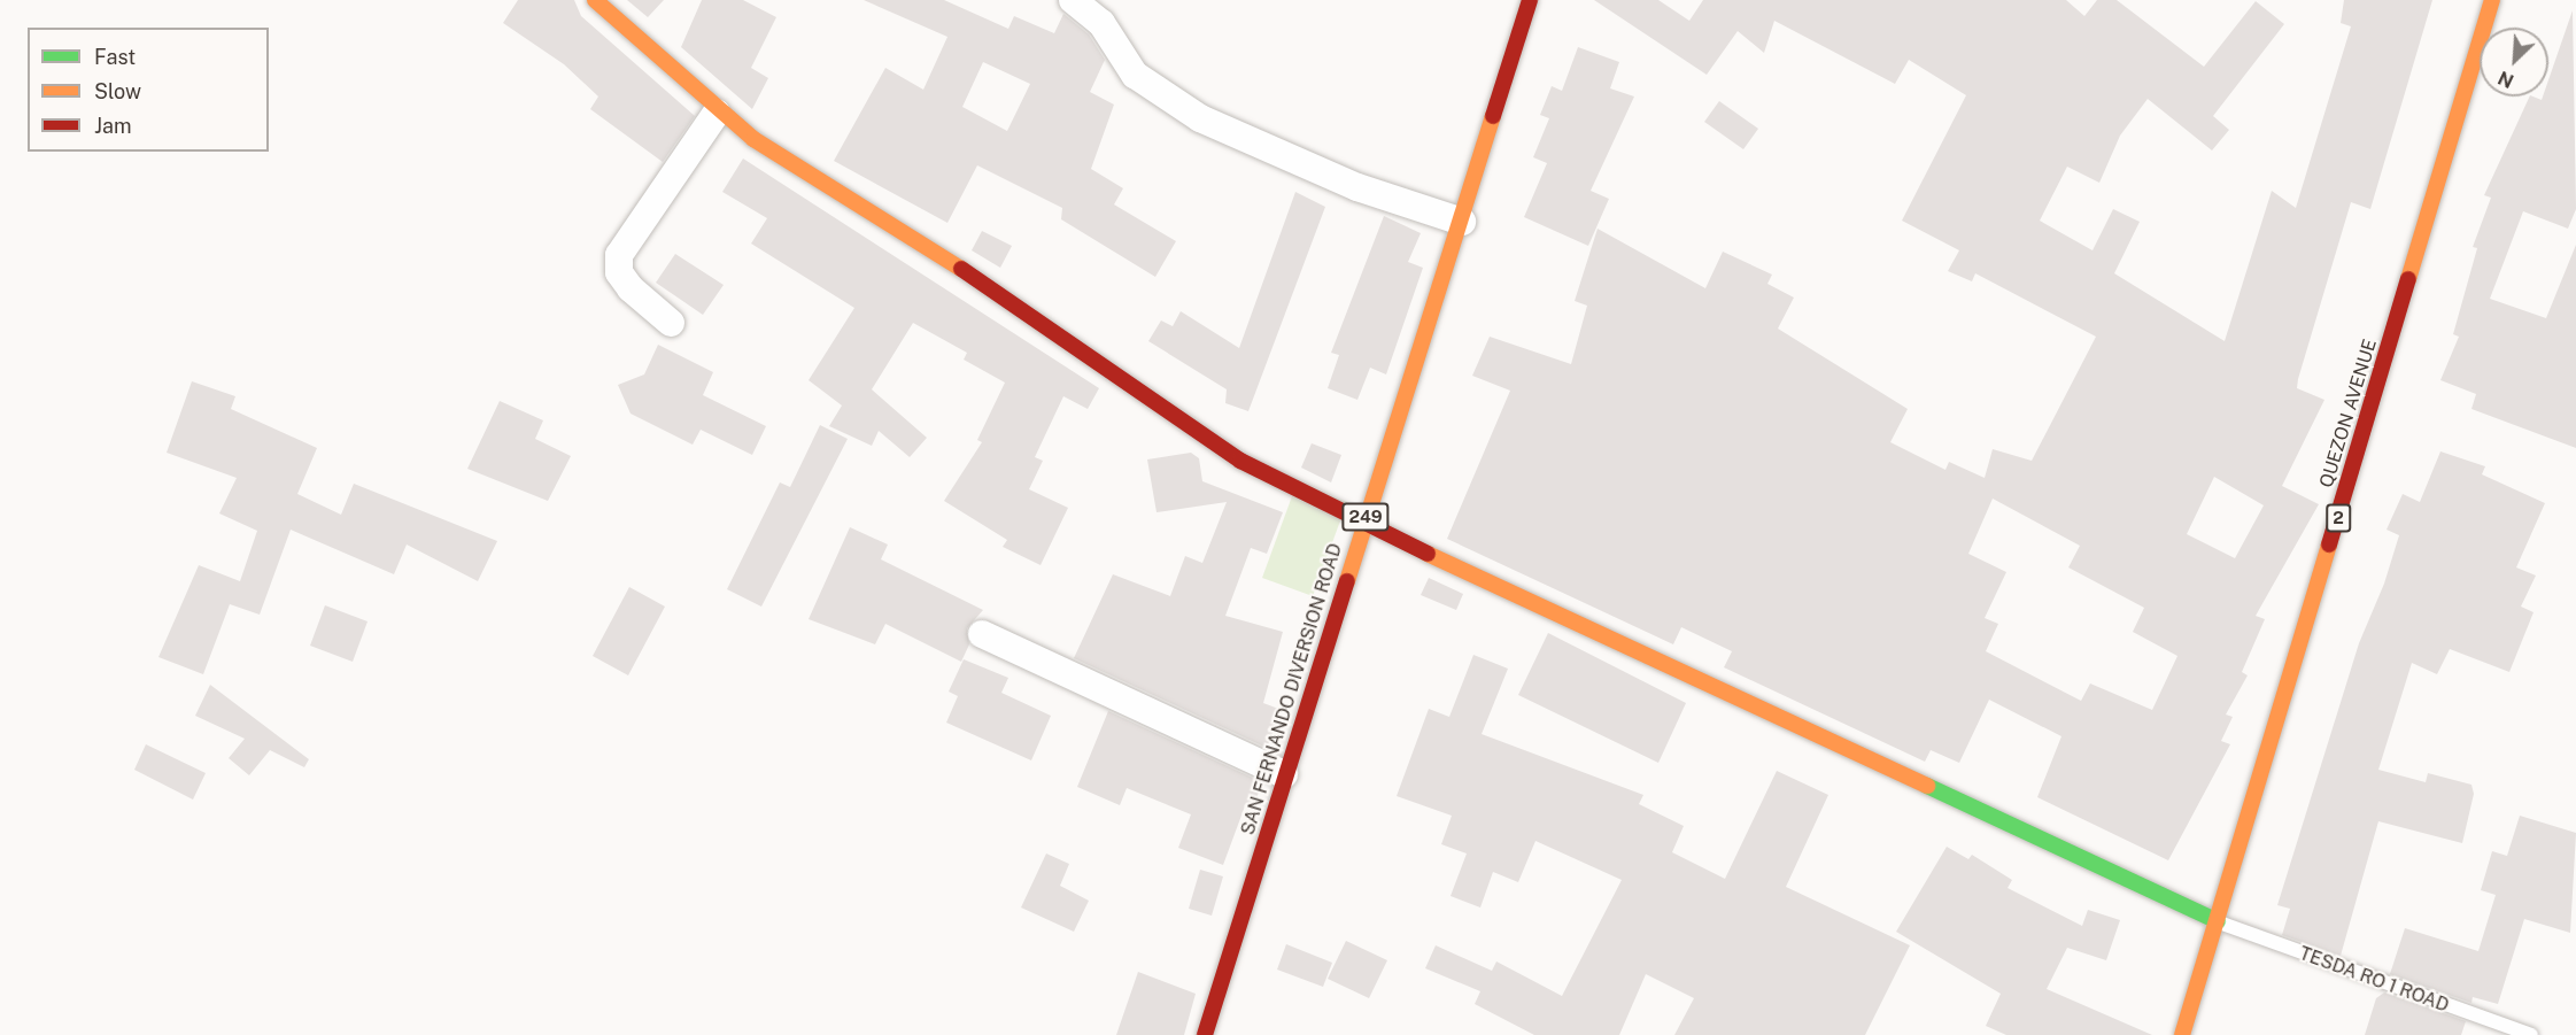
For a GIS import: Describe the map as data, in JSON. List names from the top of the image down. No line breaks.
{"streets":{"main road":["QUEZON AVENUE","249","2","SAN FERNANDO DIVERSION ROAD"],"lane":["TESDA RO 1 ROAD"]},"crossings":[["QUEZON AVENUE","TESDA RO 1 ROAD"]],"legend":["Fast","Slow","Jam"],"north":"bottom left"}
